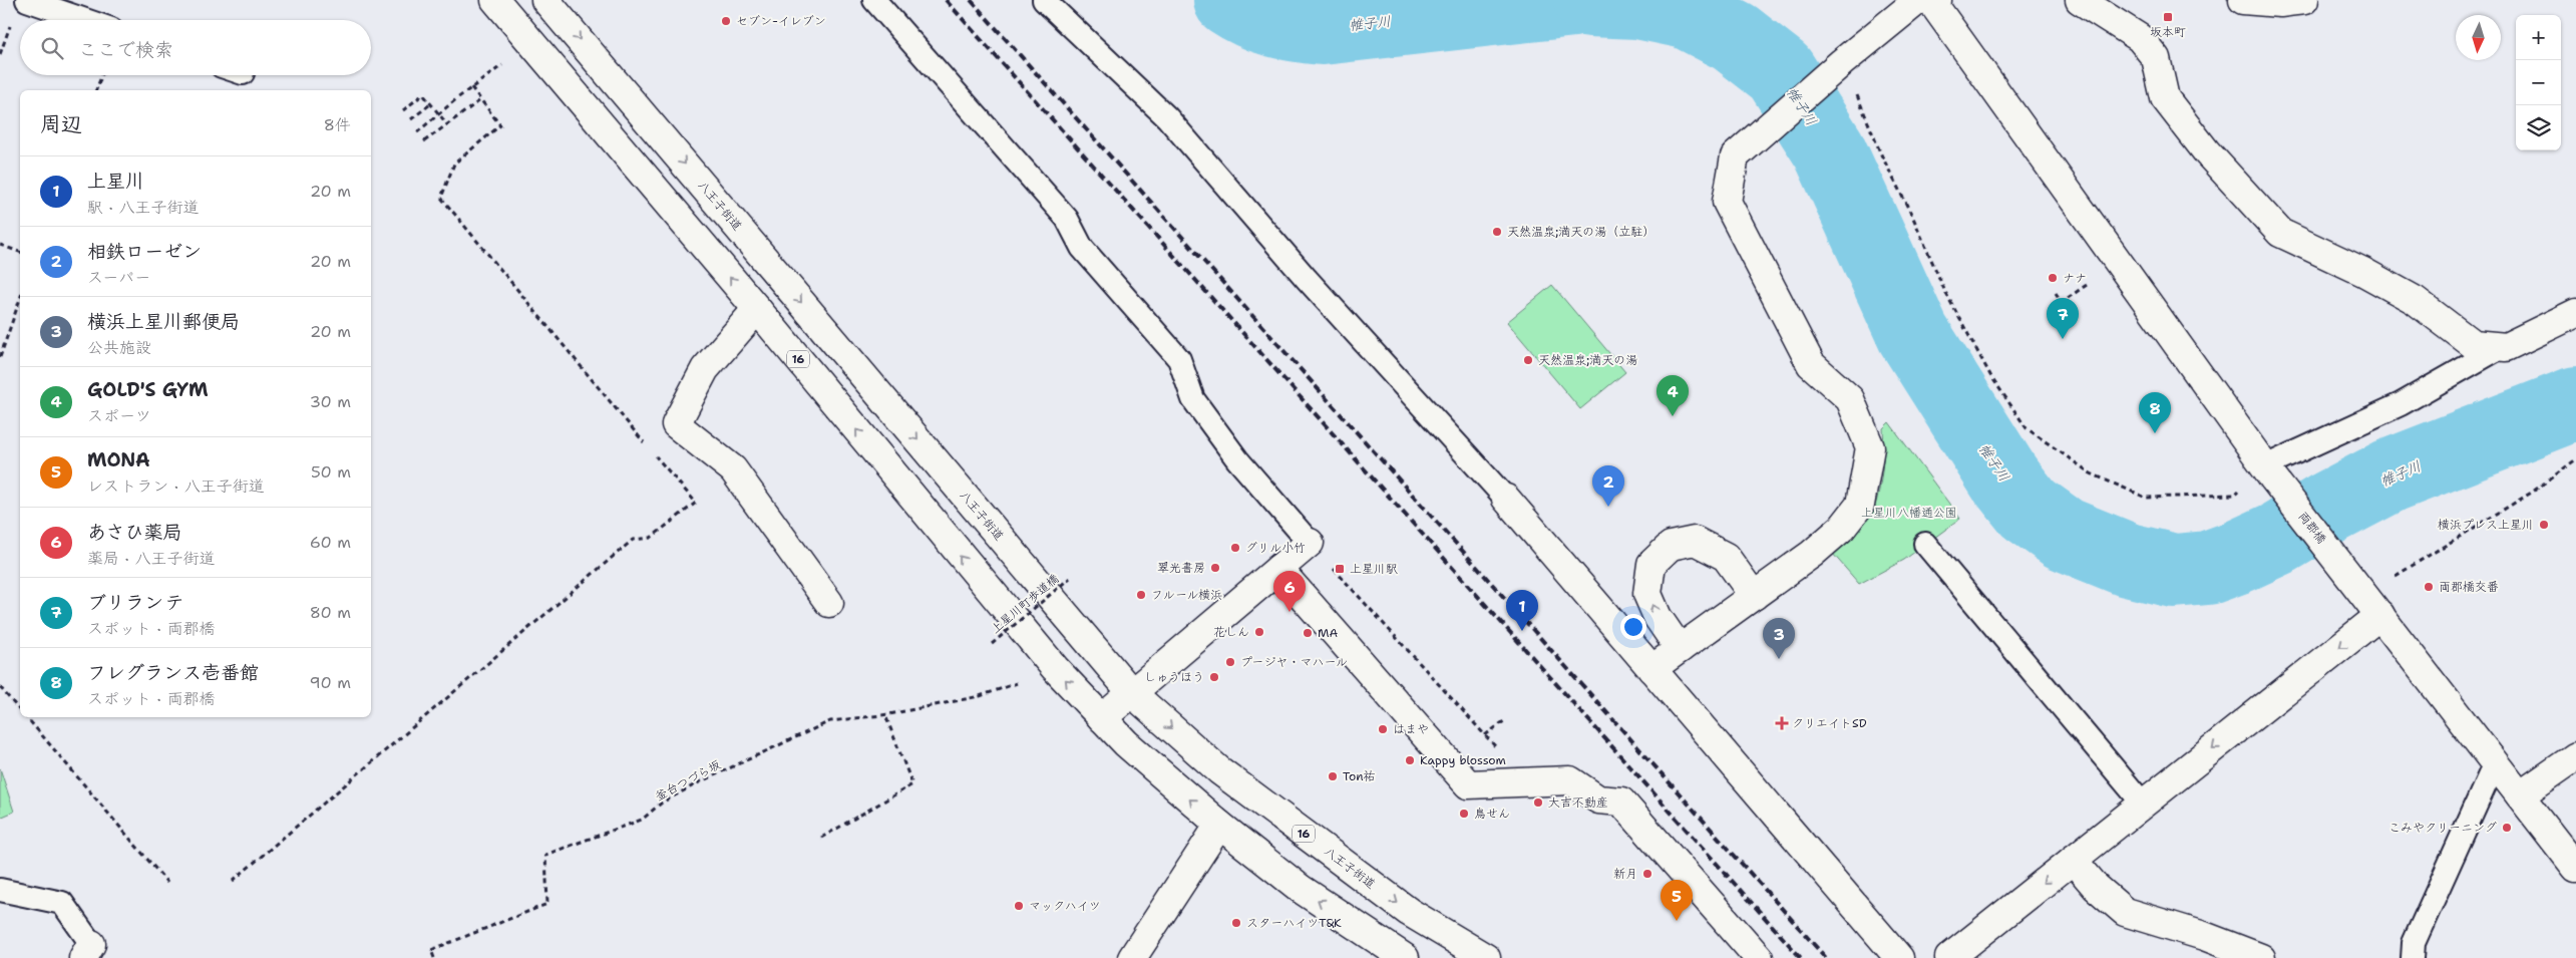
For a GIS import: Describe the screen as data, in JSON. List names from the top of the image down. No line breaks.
{"streets":{"main road":["八王子街道","16","両郡橋"],"path":["上星川町歩道橋","釜台つづら坂"]},"water":["帷子川"],"parks":["上星川八幡通公園"],"places":{"transit":["坂本町","上星川駅"],"other":["セブン-イレブン","天然温泉;満天の湯（立駐）","ナナ","天然温泉;満天の湯","横浜プレス上星川","グリル小竹","翠光書房","両郡橋交番","フルール横浜","花しん","MA","プージヤ・マハール","しゅうほう","はまや","Kappy blossom","Ton祐","大吉不動産","鳥せん","こみやクリーニング","新月","マックハイツ","スターハイツT&K"],"health":["クリエイトSD"]},"north":"bottom","page":{"map_buttons":["+","−"],"search":"ここで検索","heading":["周辺","8件"],"list":[{"mark":"1","name":"上星川","note":"駅 · 八王子街道","value":"20 m"},{"mark":"2","name":"相鉄ローゼン","note":"スーパー","value":"20 m"},{"mark":"3","name":"横浜上星川郵便局","note":"公共施設","value":"20 m"},{"mark":"4","name":"GOLD'S GYM","note":"スポーツ","value":"30 m"},{"mark":"5","name":"MONA","note":"レストラン · 八王子街道","value":"50 m"},{"mark":"6","name":"あさひ薬局","note":"薬局 · 八王子街道","value":"60 m"},{"mark":"7","name":"ブリランテ","note":"スポット · 両郡橋","value":"80 m"},{"mark":"8","name":"フレグランス壱番館","note":"スポット · 両郡橋","value":"90 m"}],"pins":["7","4","8","2","6","1","3","5"]}}
